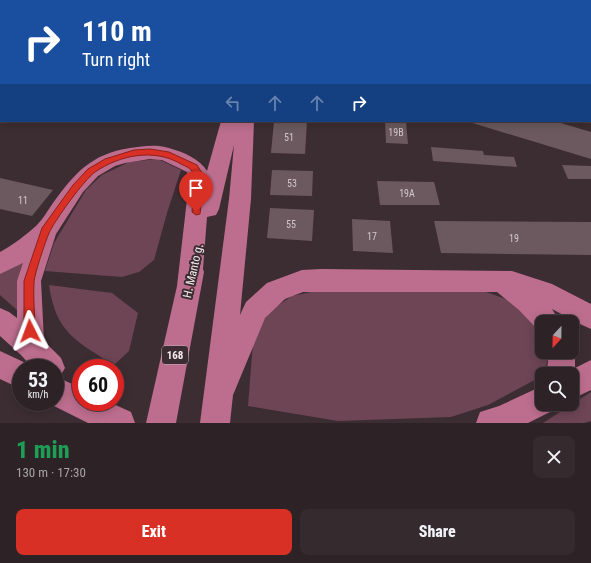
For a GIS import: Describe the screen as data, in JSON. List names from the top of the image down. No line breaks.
{"streets":{"main road":["H. Manto g.","168"]},"house_numbers":["19B","51","53","19A","11","55","17","19"],"north":"bottom","page":{"turn":["110 m","Turn right"],"speed":"53 km/h","limit":"60","heading":["1 min","130 m · 17:30"],"buttons":["Exit","Share"]}}
